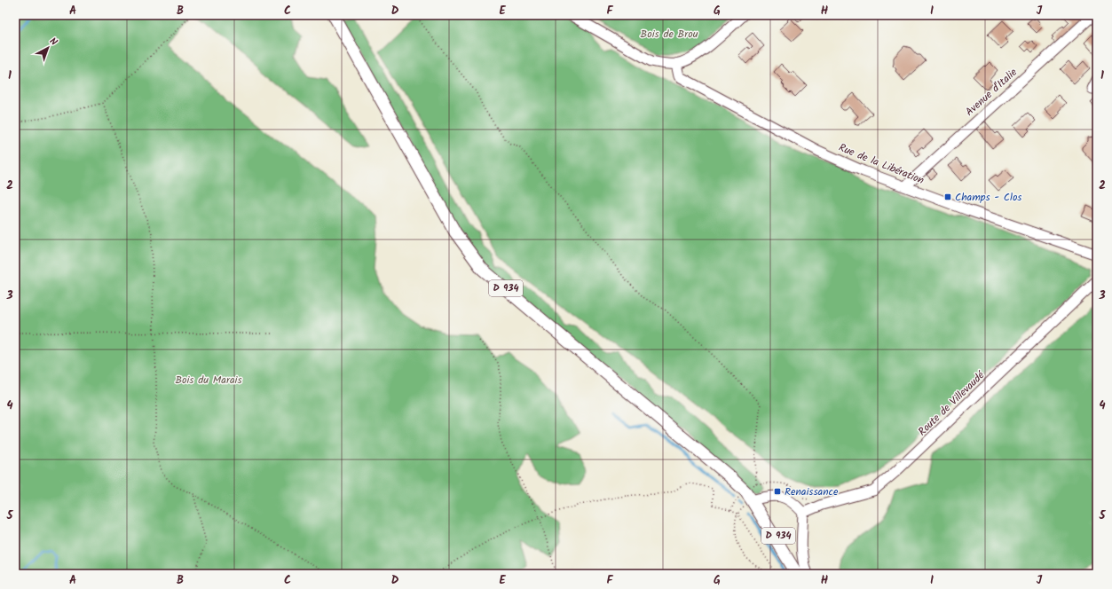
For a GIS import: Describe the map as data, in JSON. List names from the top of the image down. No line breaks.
{"streets":{"main road":["D 934"],"street":["Avenue d'Italie","Rue de la Libération","Route de Villevaudé"]},"crossings":[["Avenue d'Italie","Rue de la Libération"]],"parks":["Bois de Brou","Bois du Marais"],"places":{"transit":["Champs - Clos","Renaissance"]},"north":"top right","grid":{"columns":["A","B","C","D","E","F","G","H","I","J"],"rows":["1","2","3","4","5"]}}
